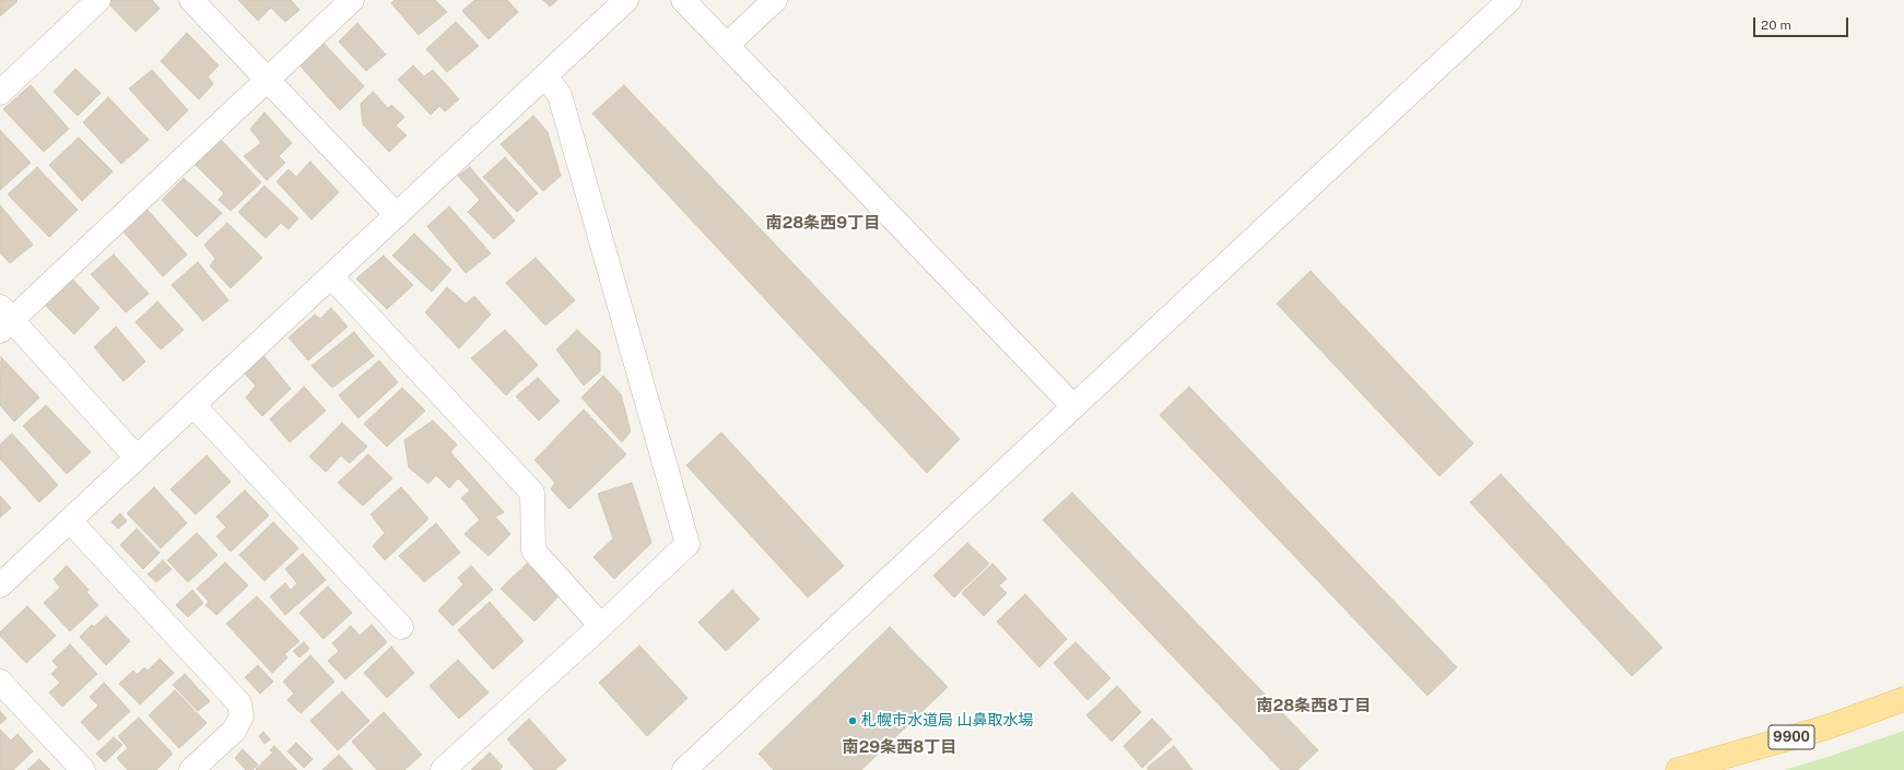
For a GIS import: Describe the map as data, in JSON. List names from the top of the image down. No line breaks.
{"streets":{"main road":["9900"]},"districts":["南28条西9丁目","南28条西8丁目","南29条西8丁目"],"places":["札幌市水道局 山鼻取水場"],"scale_bar":"20 m"}
